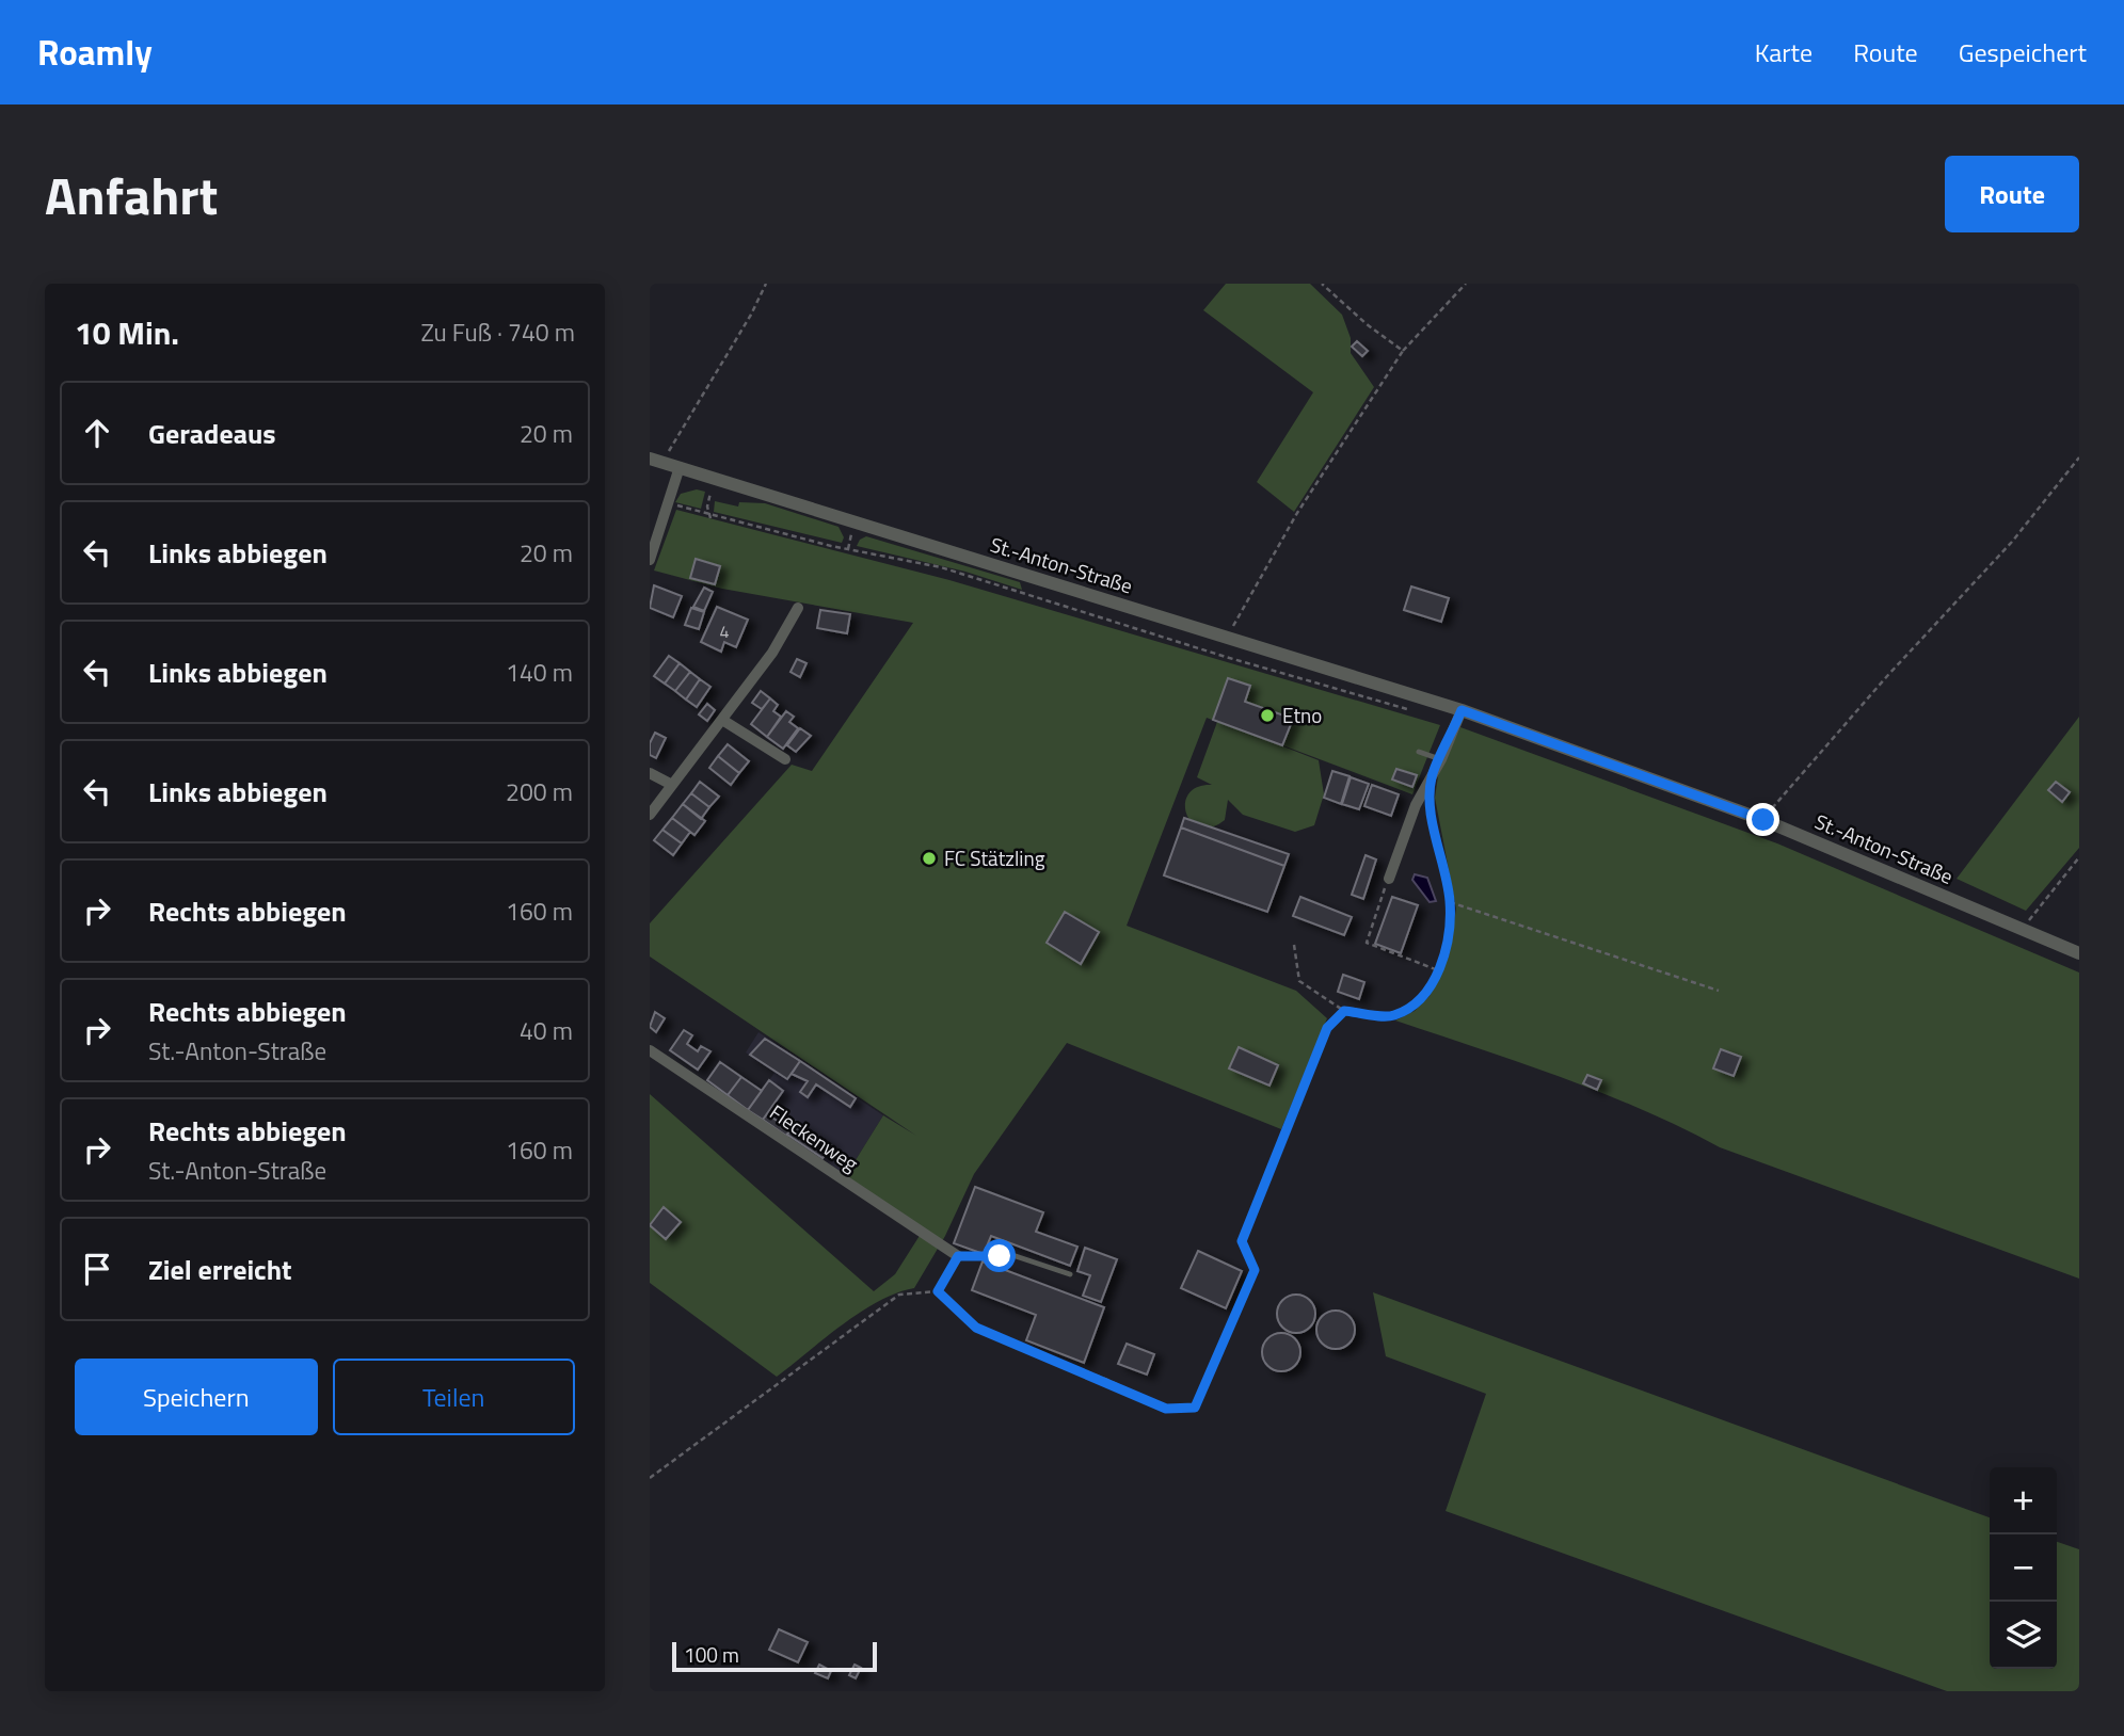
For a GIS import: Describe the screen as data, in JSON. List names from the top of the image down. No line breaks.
{"streets":{"street":["St.-Anton-Straße","Fleckenweg"]},"places":["Etno","FC Stätzling"],"house_numbers":["4"],"scale_bar":"100 m","page":{"header":"Roamly","nav":["Karte","Route","Gespeichert"],"title":"Anfahrt","buttons":["Route",["Speichern","Teilen"]],"heading":["10 Min.","Zu Fuß · 740 m"],"list":[["Geradeaus","20 m"],["Links abbiegen","20 m"],["Links abbiegen","140 m"],["Links abbiegen","200 m"],["Rechts abbiegen","160 m"],["Rechts abbiegen","St.-Anton-Straße","40 m"],["Rechts abbiegen","St.-Anton-Straße","160 m"],"Ziel erreicht"],"map_buttons":["+","−"],"scale":"100 m"}}
